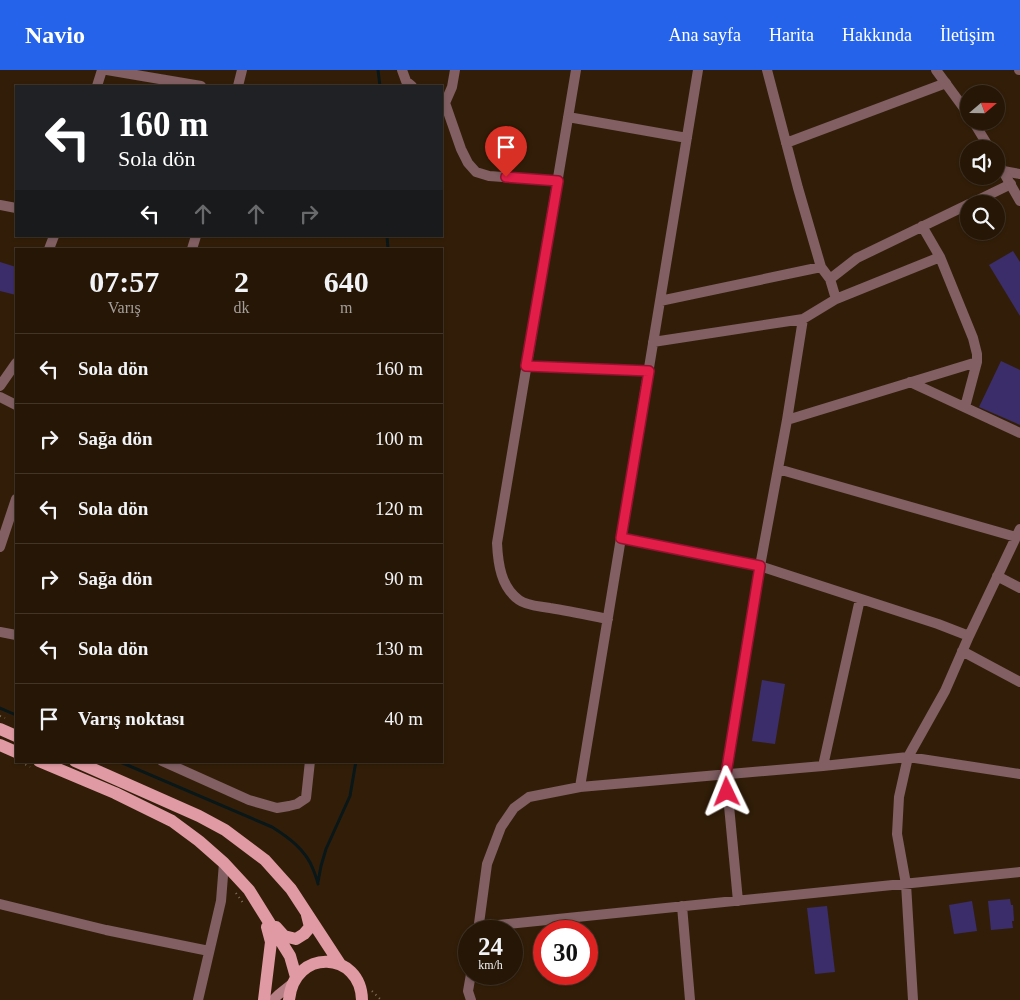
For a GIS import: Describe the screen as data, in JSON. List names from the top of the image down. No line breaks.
{"north":"right","page":{"header":"Navio","nav":["Ana sayfa","Harita","Hakkında","İletişim"],"turn":["160 m","Sola dön"],"eta":["07:57","Varış","2","dk","640","m"],"list":[{"name":"Sola dön","value":"160 m"},{"name":"Sağa dön","value":"100 m"},{"name":"Sola dön","value":"120 m"},{"name":"Sağa dön","value":"90 m"},{"name":"Sola dön","value":"130 m"},{"name":"Varış noktası","value":"40 m"}],"speed":"24 km/h","limit":"30"}}
